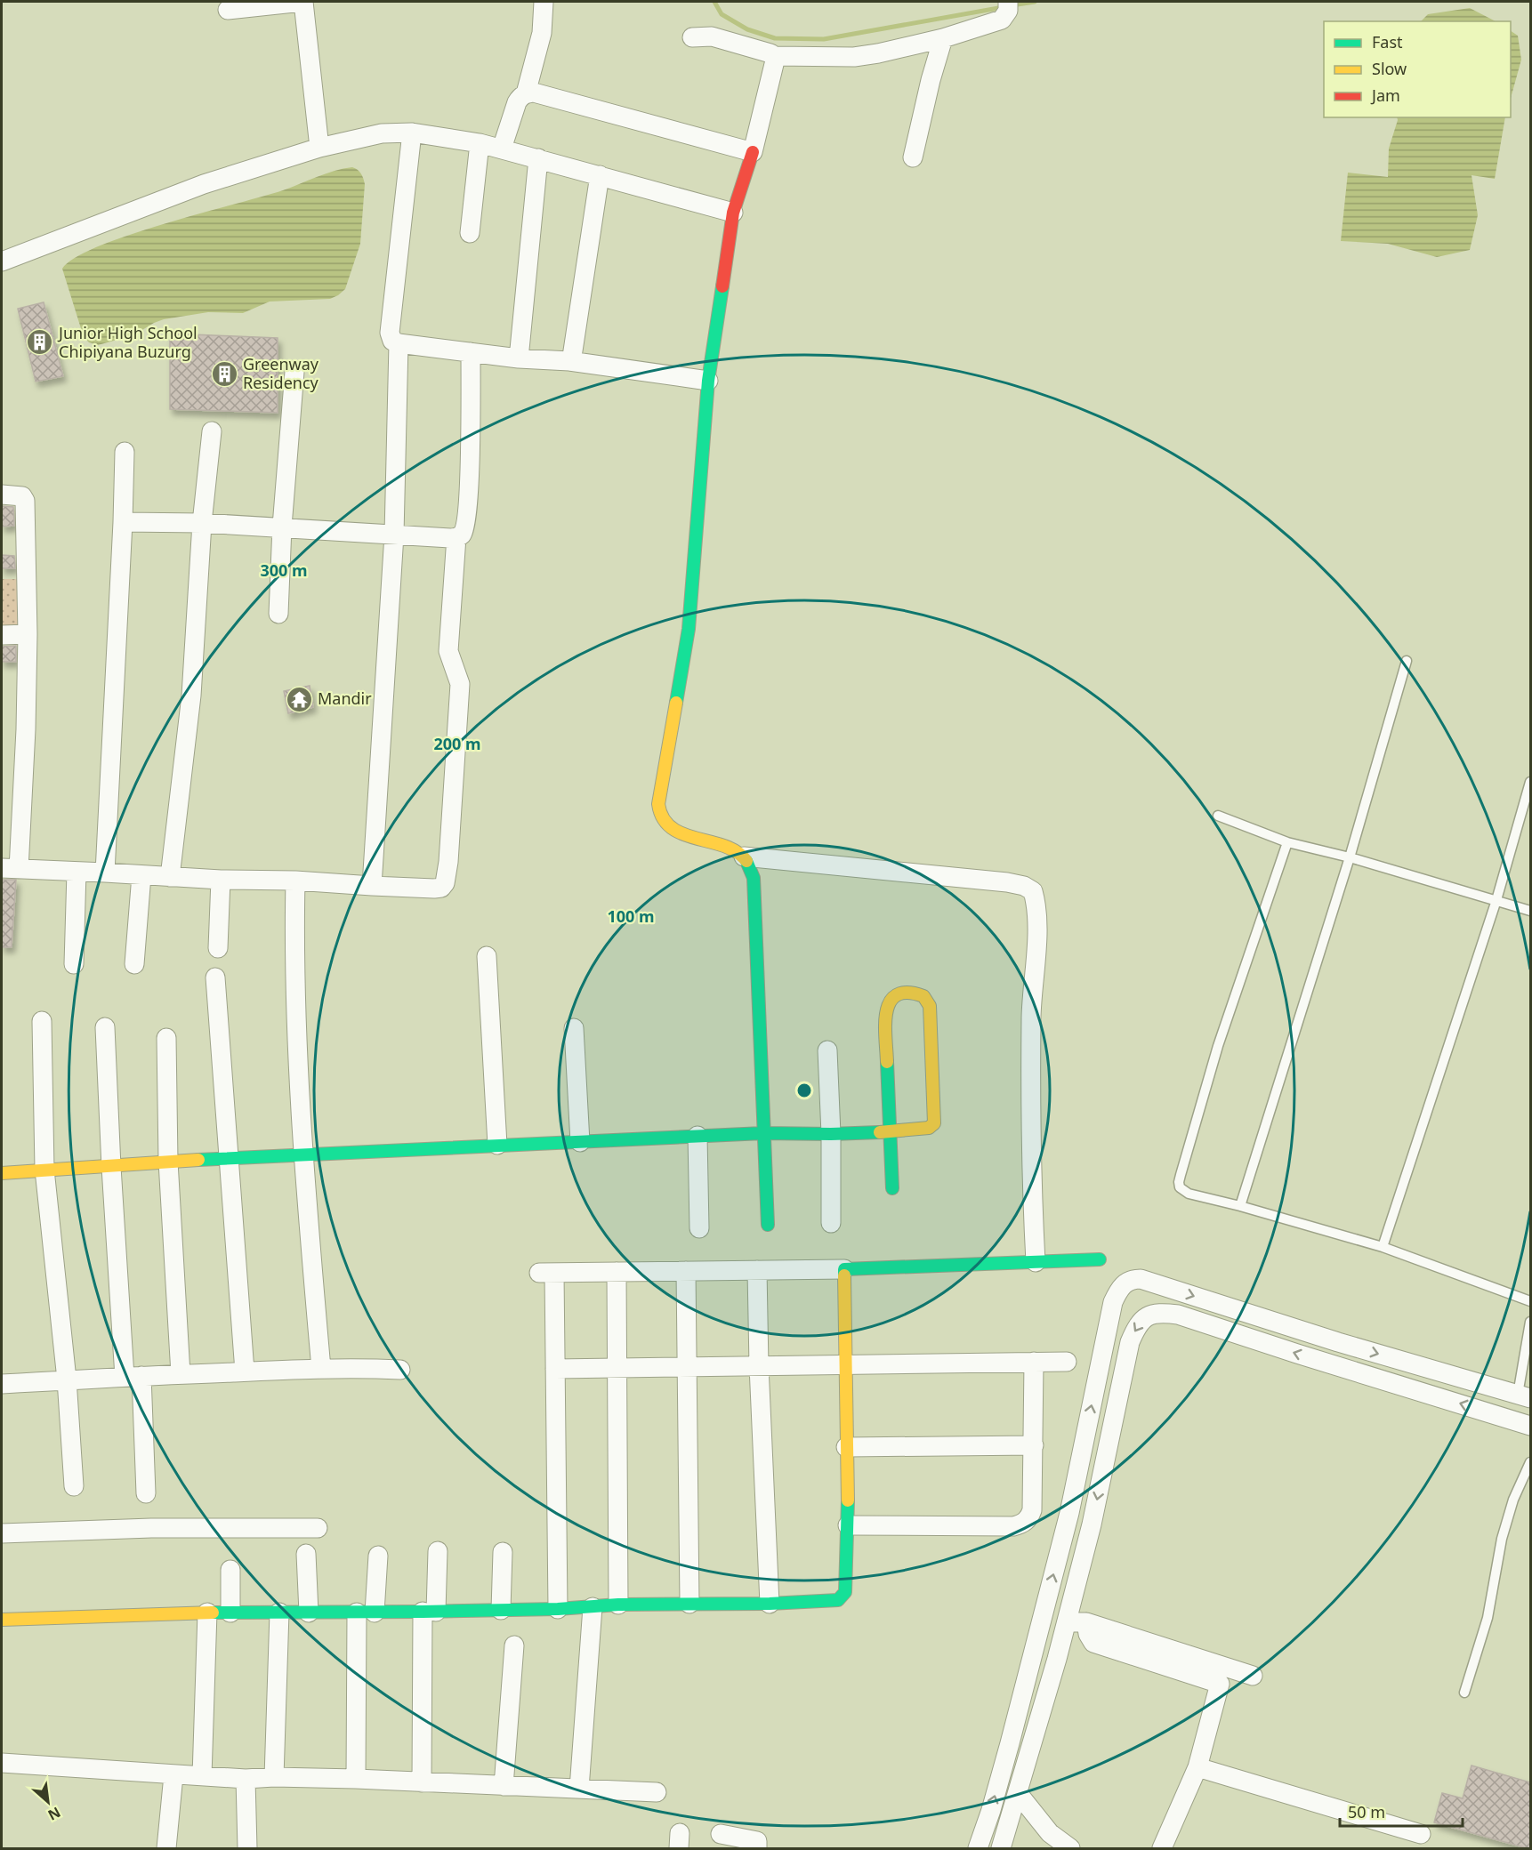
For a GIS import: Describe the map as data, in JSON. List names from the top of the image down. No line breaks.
{"places":{"building":["Junior High School Chipiyana Buzurg","Greenway Residency"],"temple":["Mandir"]},"legend":["Fast","Slow","Jam"],"scale_bar":"50 m","north":"bottom right","rings":["300 m","200 m","100 m"]}
